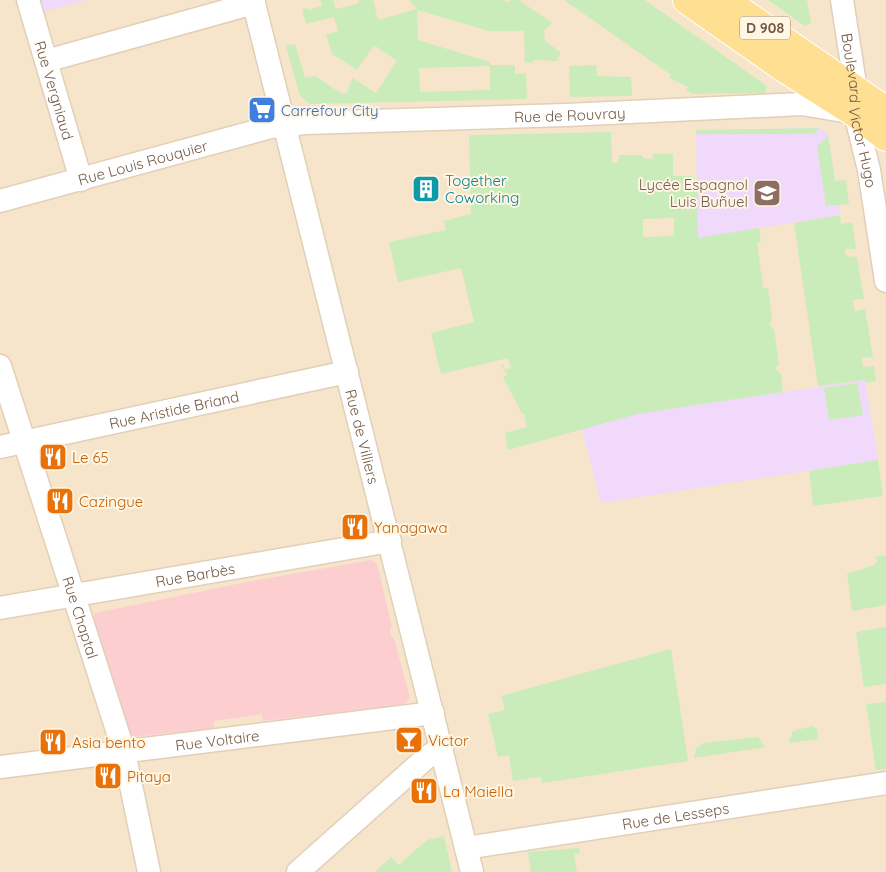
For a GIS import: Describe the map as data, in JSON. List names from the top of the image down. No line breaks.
{"streets":{"main road":["D 908"],"street":["Rue Vergniaud","Boulevard Victor Hugo","Rue de Rouvray","Rue Louis Rouquier","Rue Aristide Briand","Rue de Villiers","Rue Barbès","Rue Chaptal","Rue Voltaire","Rue de Lesseps"]},"crossings":[["D 908","Boulevard Victor Hugo"],["D 908","Rue de Rouvray"],["Rue Vergniaud","Rue Louis Rouquier"],["Boulevard Victor Hugo","Rue de Rouvray"],["Rue de Rouvray","Rue Louis Rouquier"],["Rue de Rouvray","Rue de Villiers"],["Rue Louis Rouquier","Rue de Villiers"],["Rue Aristide Briand","Rue de Villiers"],["Rue Aristide Briand","Rue Chaptal"],["Rue de Villiers","Rue Barbès"],["Rue de Villiers","Rue Voltaire"],["Rue de Villiers","Rue de Lesseps"],["Rue Barbès","Rue Chaptal"],["Rue Chaptal","Rue Voltaire"]],"places":{"supermarket":["Carrefour City"],"building":["Together Coworking"],"school or university":["Lycée Espagnol Luis Buñuel"],"restaurant":["Le 65","Cazingue","Yanagawa","Asia bento","Pitaya","La Maiella"],"bar":["Victor"]}}
